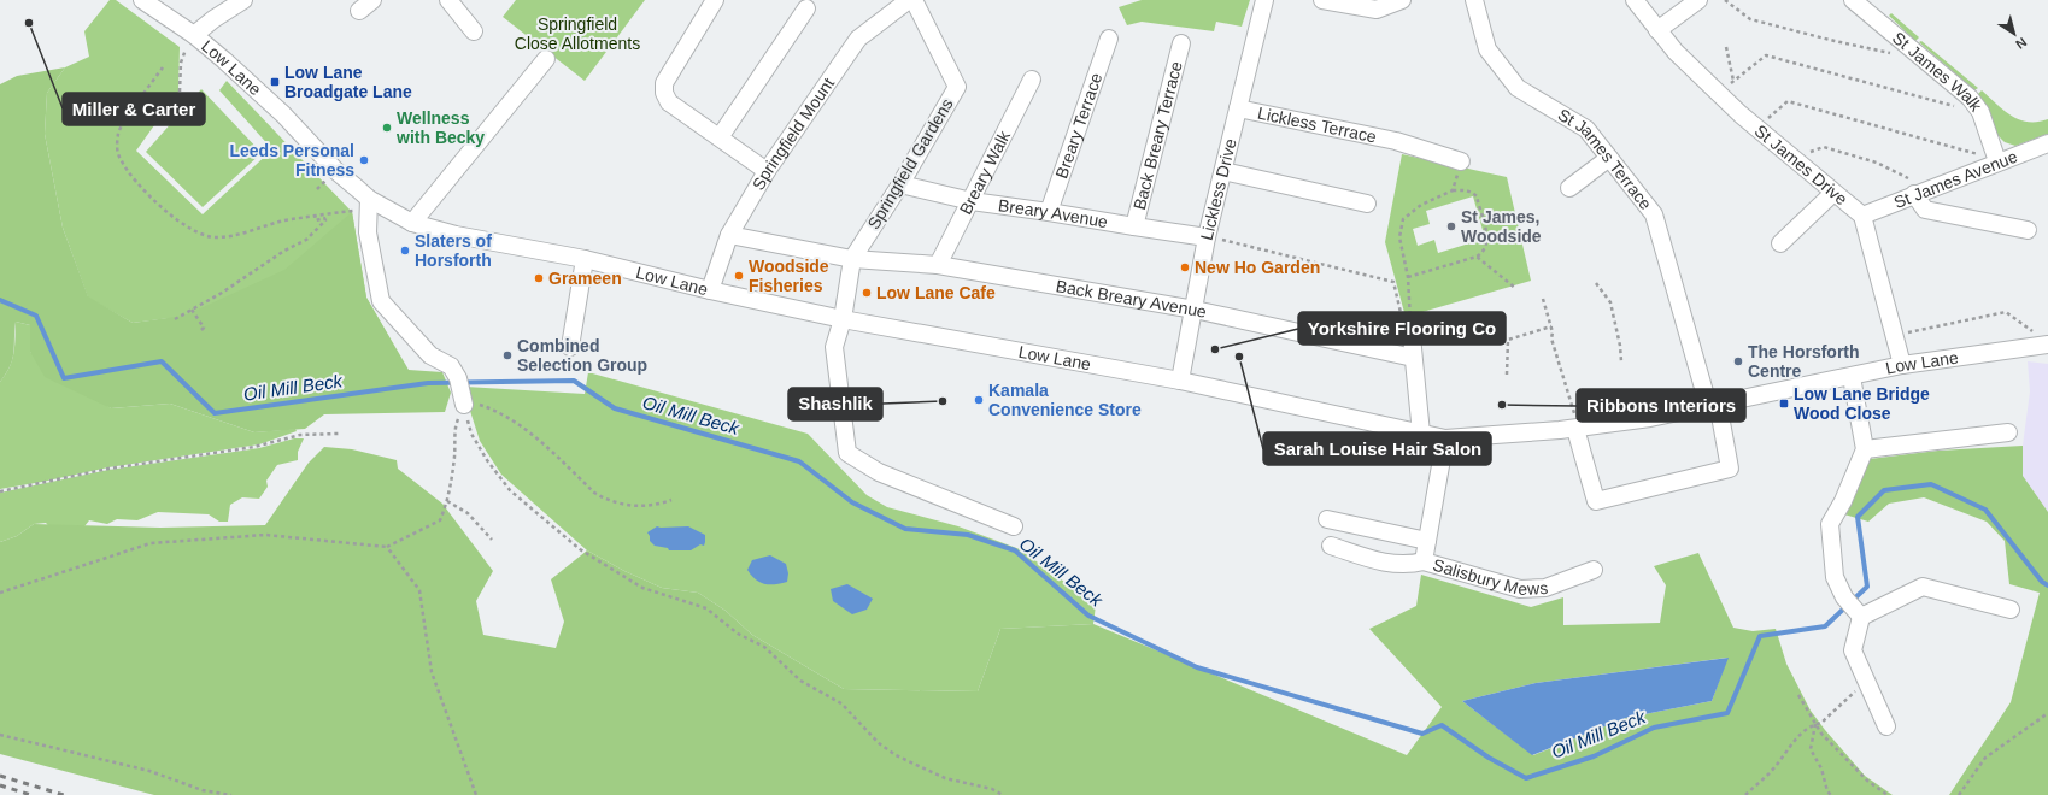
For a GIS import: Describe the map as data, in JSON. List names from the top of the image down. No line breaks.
{"streets":{"street":["Low Lane","St James Walk","Lickless Terrace","Breary Terrace","Springfield Mount","Back Breary Terrace","St James Terrace","Springfield Gardens","St James Drive","Breary Walk","St James Avenue","Lickless Drive","Breary Avenue","Back Breary Avenue","Salisbury Mews"]},"crossings":[["Low Lane","Springfield Mount"],["Low Lane","St James Terrace"],["Low Lane","Springfield Gardens"],["Low Lane","St James Drive"],["Low Lane","Lickless Drive"],["Low Lane","Salisbury Mews"],["St James Walk","St James Avenue"],["Lickless Terrace","Lickless Drive"],["Breary Terrace","Breary Avenue"],["Springfield Mount","Back Breary Avenue"],["Back Breary Terrace","Breary Avenue"],["Springfield Gardens","Breary Avenue"],["Springfield Gardens","Back Breary Avenue"],["St James Drive","St James Avenue"],["Breary Walk","Breary Avenue"],["Breary Walk","Back Breary Avenue"],["Lickless Drive","Breary Avenue"],["Lickless Drive","Back Breary Avenue"]],"water":["Oil Mill Beck"],"parks":["Springfield Close Allotments"],"places":{"other":["Miller & Carter","Wellness with Becky","Leeds Personal Fitness","St James, Woodside","Slaters of Horsforth","New Ho Garden","Woodside Fisheries","Grameen","Low Lane Cafe","Yorkshire Flooring Co","Combined Selection Group","Sarah Louise Hair Salon","The Horsforth Centre","Kamala Convenience Store","Shashlik","Ribbons Interiors"],"transit":["Low Lane Broadgate Lane","Low Lane Bridge Wood Close"]},"north":"bottom right"}
